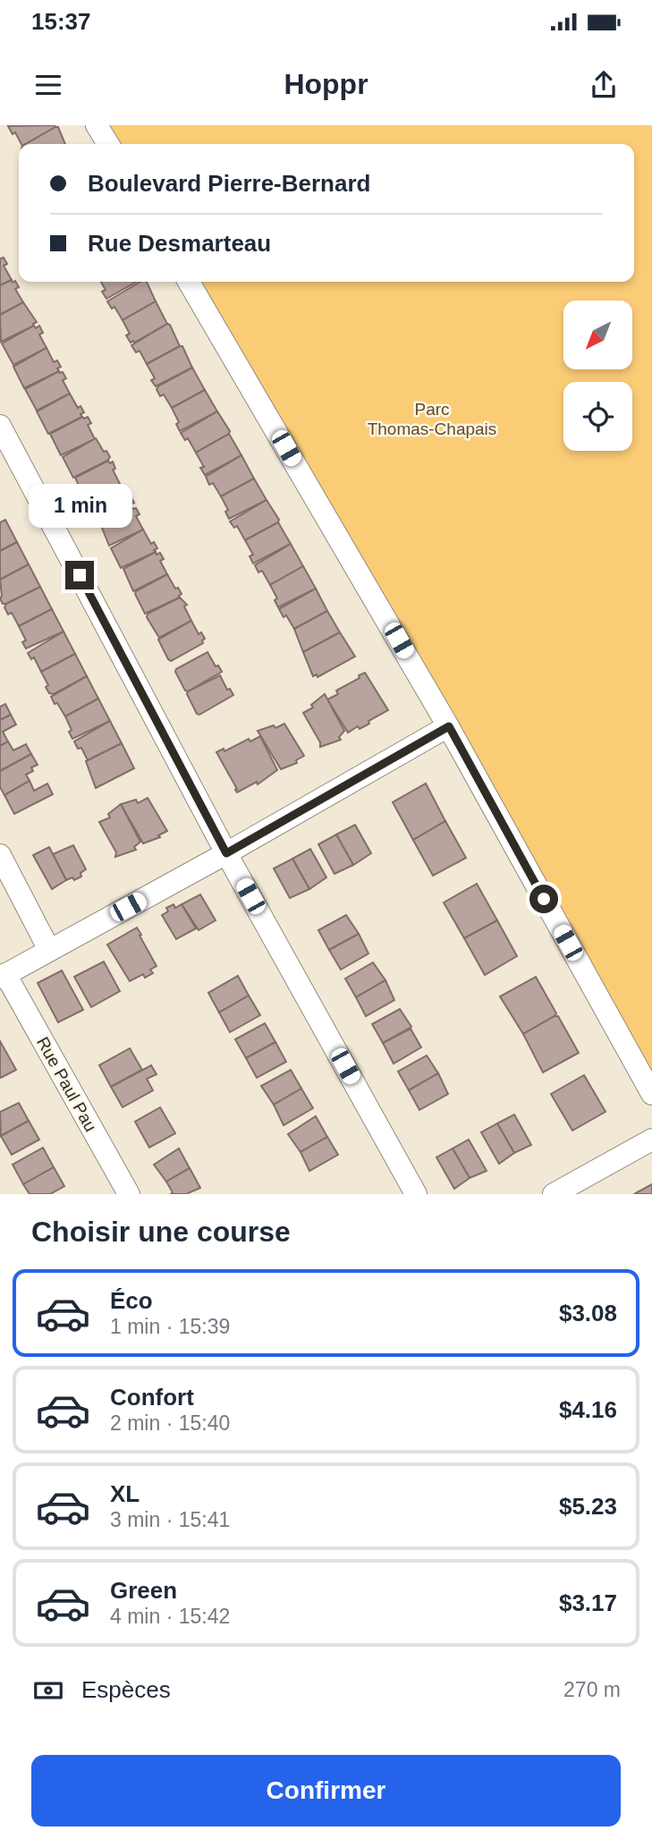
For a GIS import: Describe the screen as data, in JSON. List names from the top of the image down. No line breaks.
{"streets":{"street":["Rue Paul Pau"]},"parks":["Parc Thomas-Chapais"],"north":"bottom left","page":{"status":"15:37","header":"Hoppr","banner":["Boulevard Pierre-Bernard","Rue Desmarteau"],"bubble":"1 min","heading":"Choisir une course","list":[{"name":"Éco","note":"1 min · 15:39","value":"$3.08"},{"name":"Confort","note":"2 min · 15:40","value":"$4.16"},{"name":"XL","note":"3 min · 15:41","value":"$5.23"},{"name":"Green","note":"4 min · 15:42","value":"$3.17"}],"pay":["Espèces","270 m"],"buttons":"Confirmer"}}
